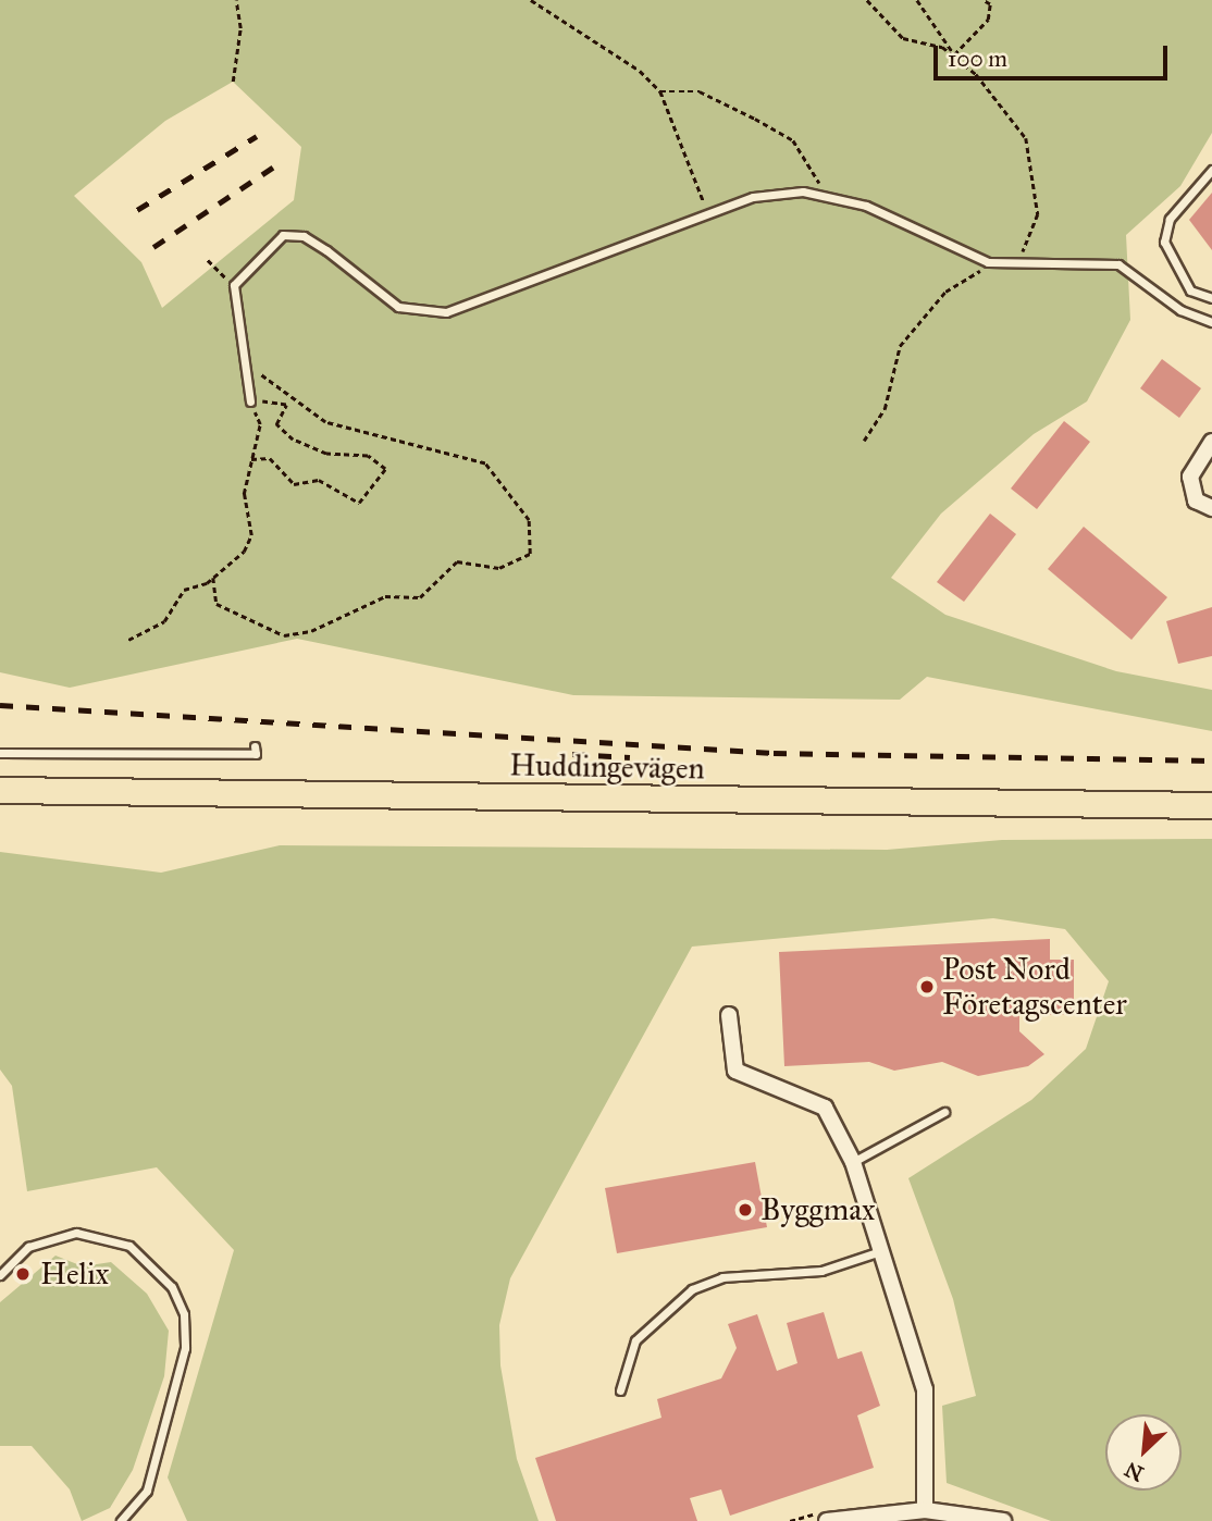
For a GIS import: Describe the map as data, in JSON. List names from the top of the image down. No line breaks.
{"streets":{"main road":["Huddingevägen"]},"places":["Post Nord Företagscenter","Byggmax","Helix"],"scale_bar":"100 m","north":"bottom left"}
